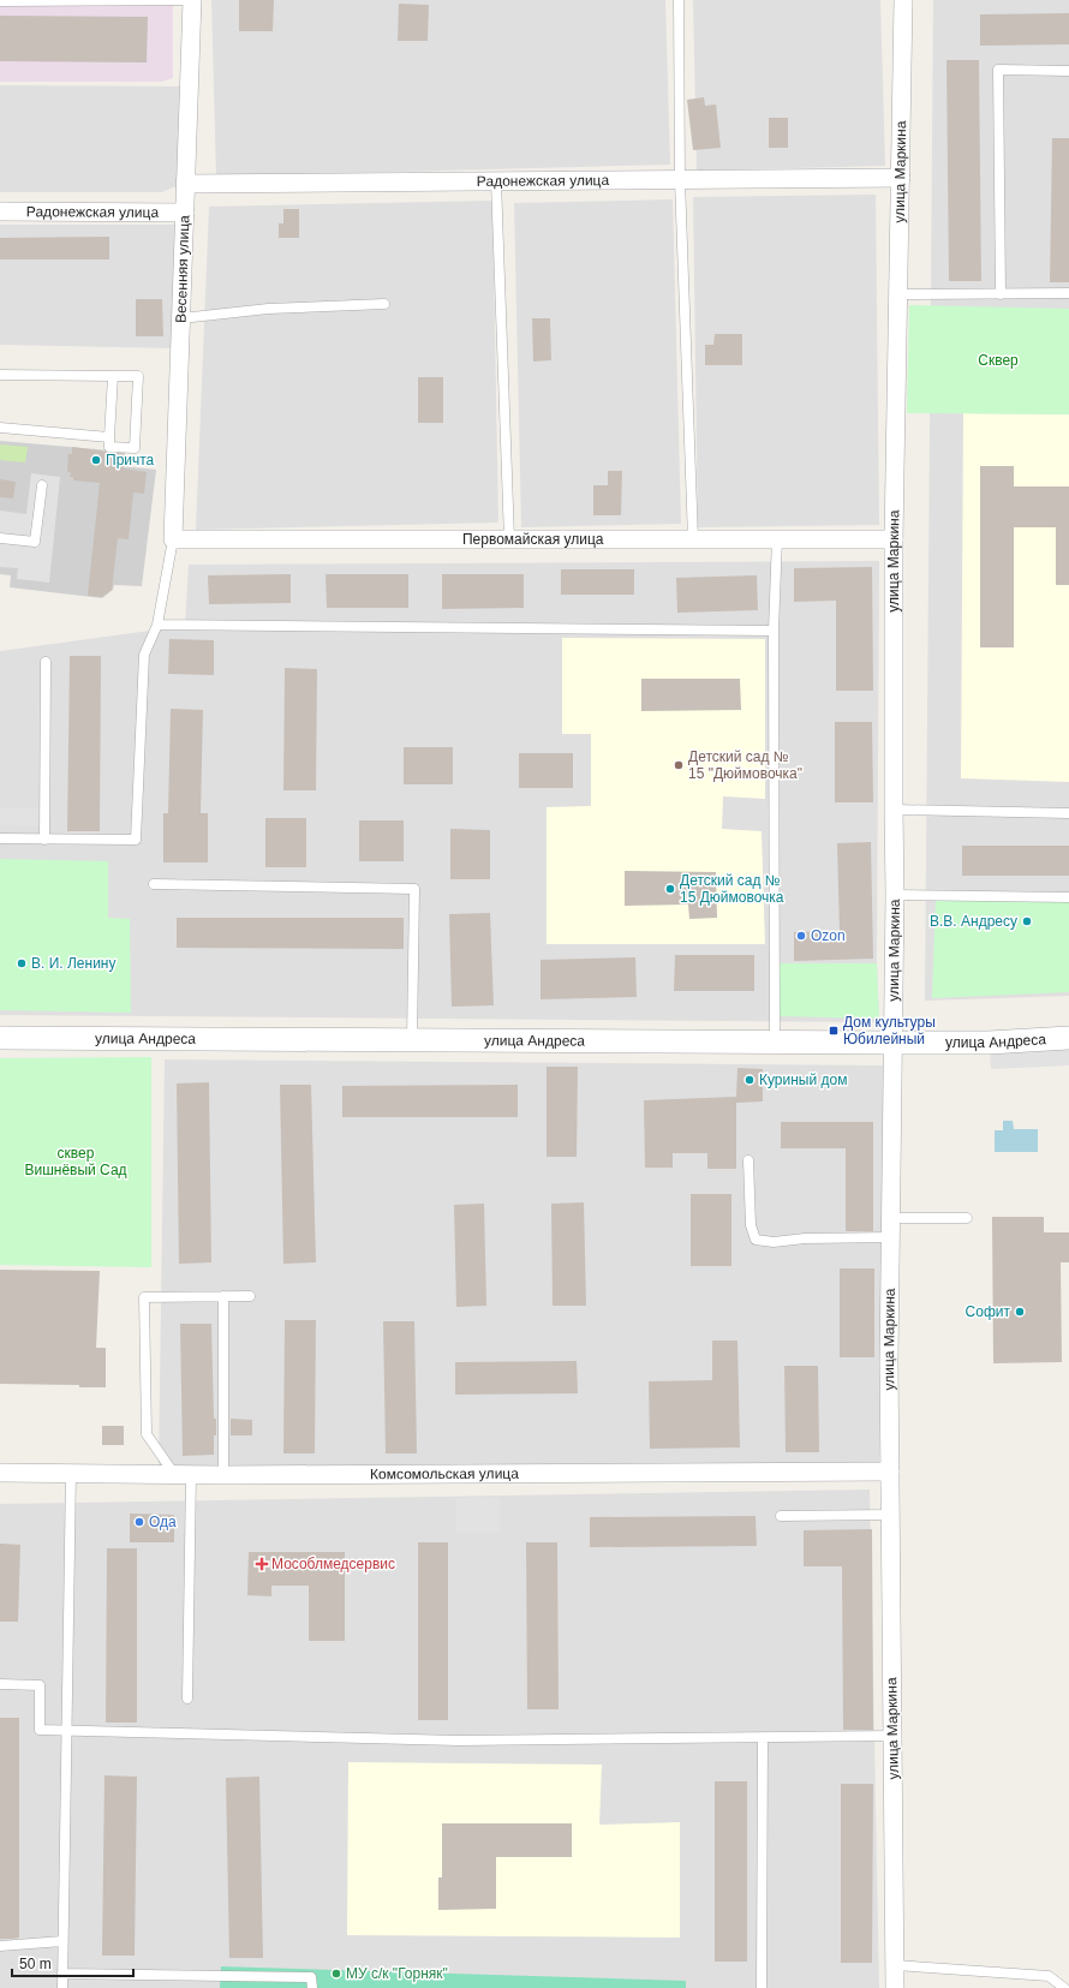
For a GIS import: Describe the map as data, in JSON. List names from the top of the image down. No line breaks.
{"streets":{"street":["улица Маркина","Радонежская улица","Весенняя улица","Первомайская улица","улица Андреса","Комсомольская улица"]},"crossings":[["улица Маркина","Радонежская улица"],["улица Маркина","Первомайская улица"],["улица Маркина","улица Андреса"],["улица Маркина","Комсомольская улица"],["Радонежская улица","Весенняя улица"],["Весенняя улица","Первомайская улица"]],"parks":["Сквер","сквер Вишнёвый Сад"],"places":{"other":["Причта","Детский сад № 15 \"Дюймовочка\"","Детский сад № 15 Дюймовочка","В.В. Андресу","Ozon","В. И. Ленину","Куриный дом","Софит","Ода","МУ с/к \"Горняк\""],"transit":["Дом культуры Юбилейный"],"health":["Мособлмедсервис"]},"scale_bar":"50 m"}
